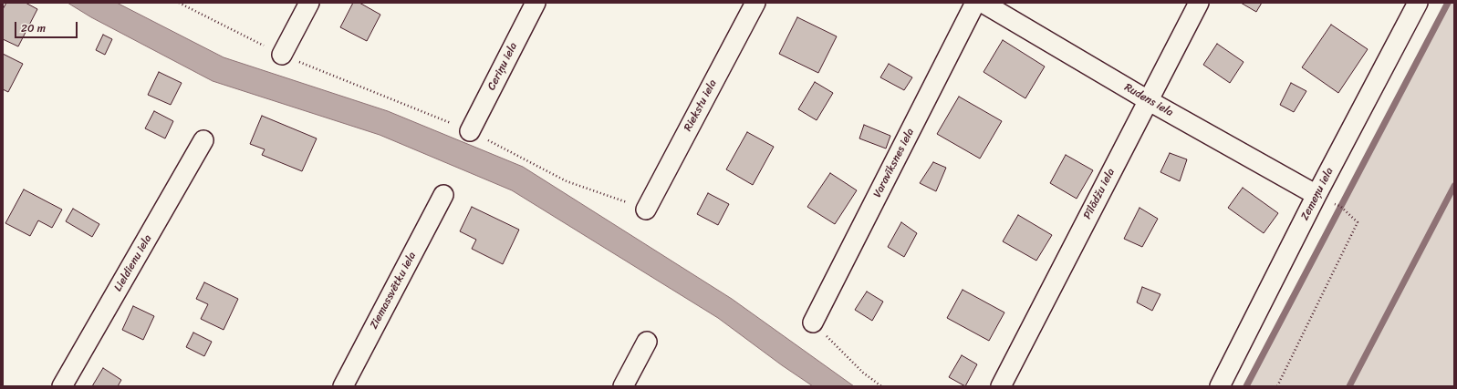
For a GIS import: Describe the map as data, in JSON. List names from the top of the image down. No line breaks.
{"streets":{"street":["Ceriņu iela","Rudens iela","Riekstu iela","Varavīksnes iela","Pīlādžu iela","Zemeņu iela","Lieldienu iela","Ziemassvētku iela"]},"crossings":[["Rudens iela","Pīlādžu iela"],["Rudens iela","Zemeņu iela"]],"scale_bar":"20 m"}
